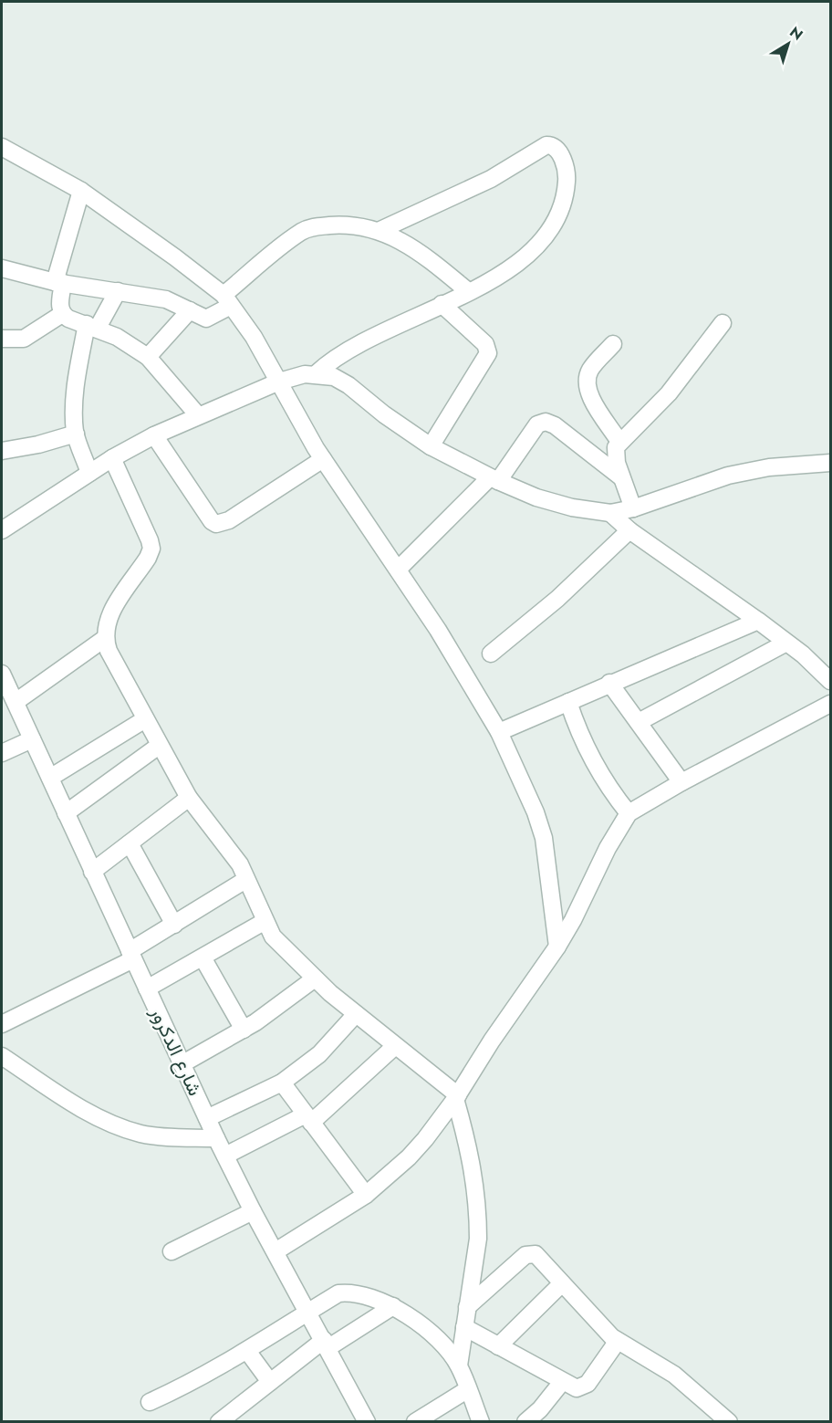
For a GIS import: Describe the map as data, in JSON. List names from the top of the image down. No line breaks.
{"streets":{"street":["شارع الدكرور"]},"north":"top right"}
